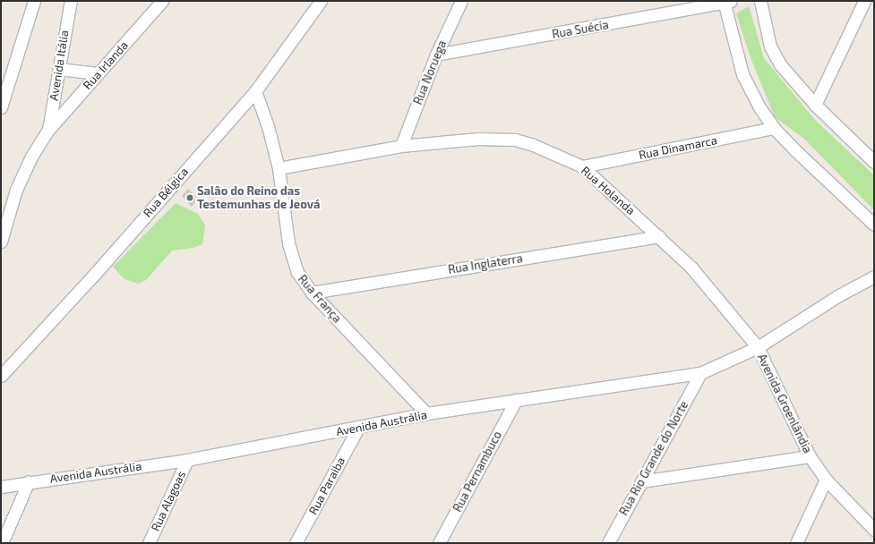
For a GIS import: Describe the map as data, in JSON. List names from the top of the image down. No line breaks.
{"streets":{"street":["Rua Suécia","Avenida Itália","Rua Irlanda","Rua Noruega","Rua Dinamarca","Rua Holanda","Rua Bélgica","Rua Inglaterra","Rua França","Avenida Groenlândia","Avenida Austrália","Rua Rio Grande do Norte","Rua Pernambuco","Rua Paraiba","Rua Alagoas"]},"crossings":[["Rua Suécia","Rua Noruega"],["Avenida Itália","Rua Irlanda"],["Rua Noruega","Rua Holanda"],["Rua Dinamarca","Rua Holanda"],["Rua Holanda","Rua Inglaterra"],["Rua Holanda","Rua França"],["Rua Holanda","Avenida Groenlândia"],["Rua Holanda","Avenida Austrália"],["Rua Bélgica","Rua França"],["Rua Inglaterra","Rua França"],["Rua França","Avenida Austrália"],["Avenida Groenlândia","Avenida Austrália"],["Avenida Austrália","Rua Rio Grande do Norte"],["Avenida Austrália","Rua Pernambuco"],["Avenida Austrália","Rua Paraiba"],["Avenida Austrália","Rua Alagoas"]],"places":["Salão do Reino das Testemunhas de Jeová"]}
